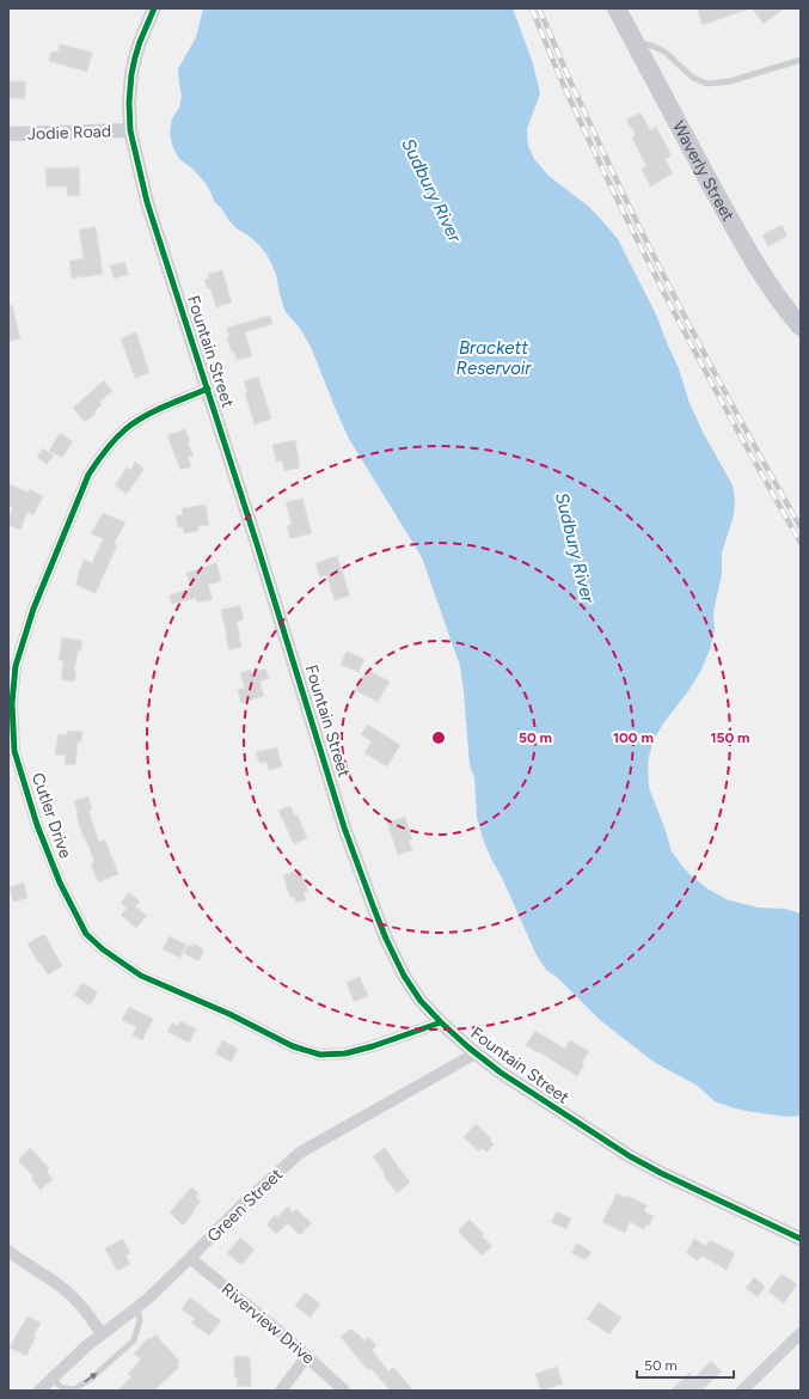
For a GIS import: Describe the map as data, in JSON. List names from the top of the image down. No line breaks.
{"streets":{"main road":["Waverly Street"],"street":["Jodie Road","Fountain Street","Cutler Drive","Green Street","Riverview Drive"]},"crossings":[["Jodie Road","Fountain Street"],["Fountain Street","Cutler Drive"],["Fountain Street","Green Street"],["Green Street","Riverview Drive"]],"water":["Sudbury River","Brackett Reservoir"],"scale_bar":"50 m","rings":["50 m","100 m","150 m"]}
